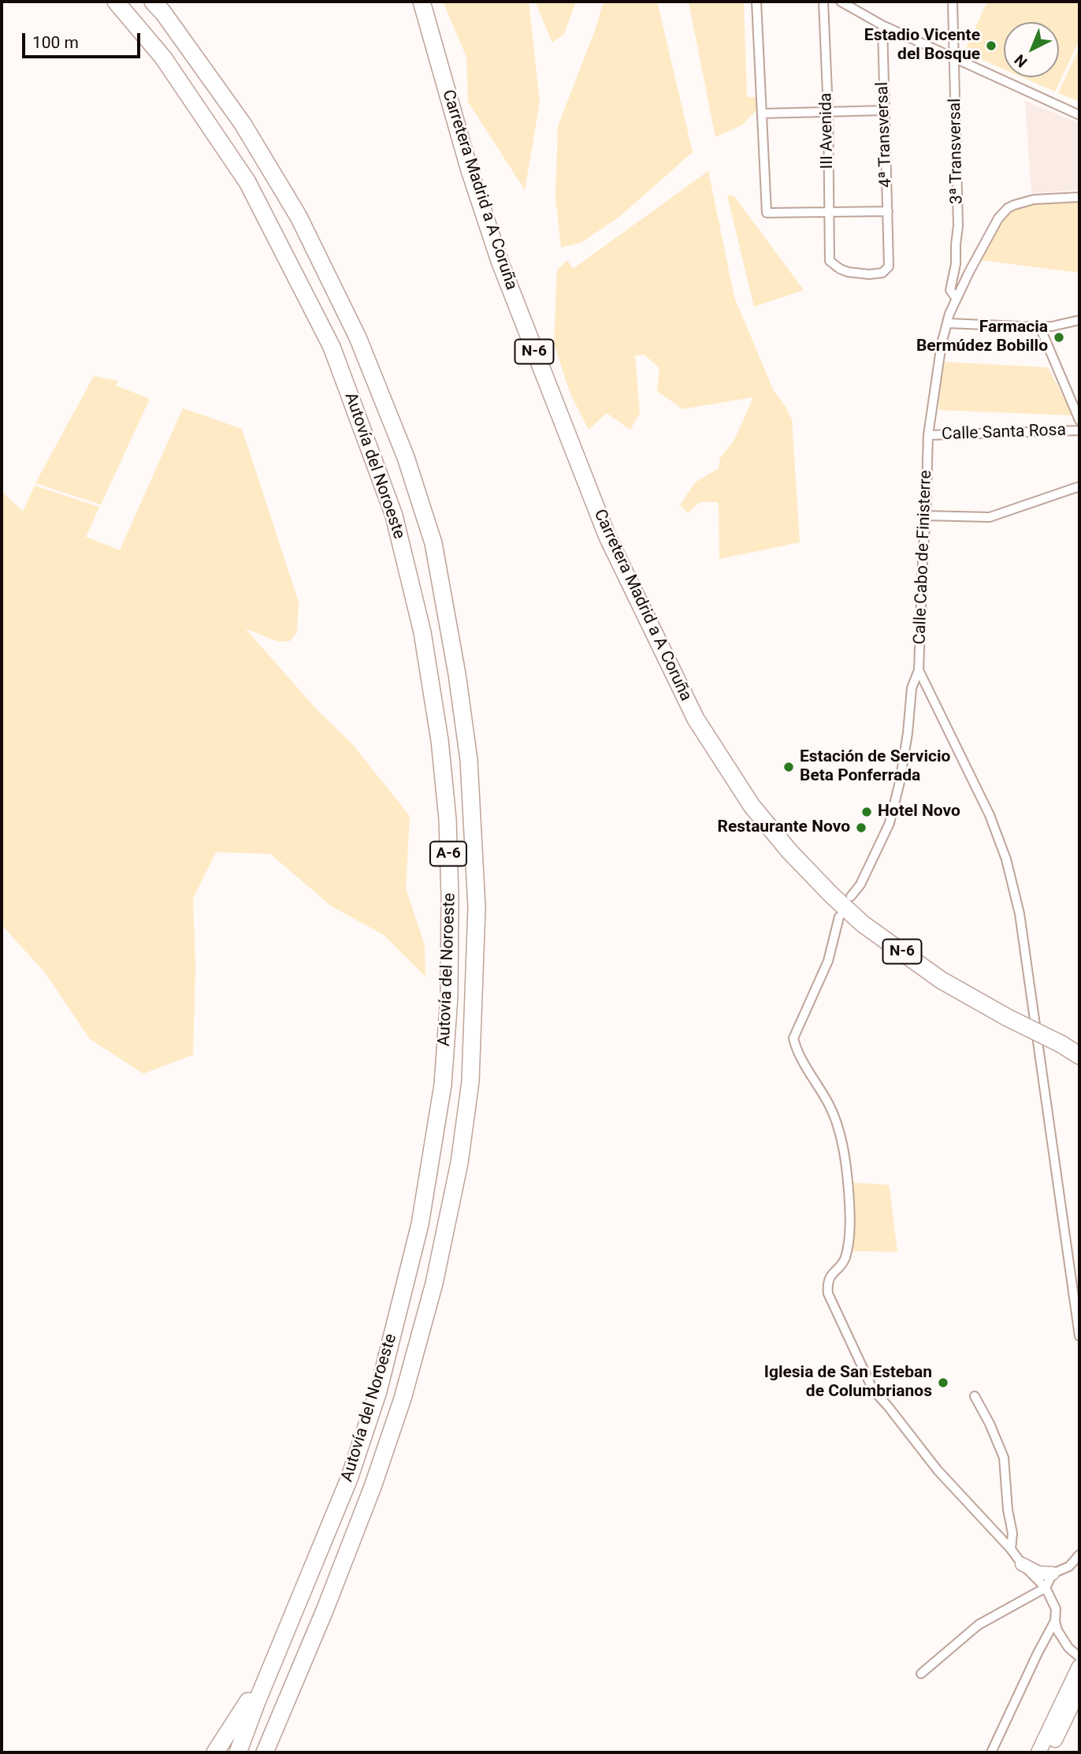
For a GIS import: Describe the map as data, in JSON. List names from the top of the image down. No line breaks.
{"streets":{"highway":["Carretera Madrid a A Coruña","N-6","Autovía del Noroeste","A-6"],"street":["III Avenida","4ª Transversal","3ª Transversal","Calle Santa Rosa","Calle Cabo de Finisterre"]},"crossings":[["III Avenida","4ª Transversal"],["3ª Transversal","Calle Cabo de Finisterre"],["Calle Santa Rosa","Calle Cabo de Finisterre"]],"places":["Estadio Vicente del Bosque","Farmacia Bermúdez Bobillo","Estación de Servicio Beta Ponferrada","Hotel Novo","Restaurante Novo","Iglesia de San Esteban de Columbrianos"],"scale_bar":"100 m","north":"bottom left"}
